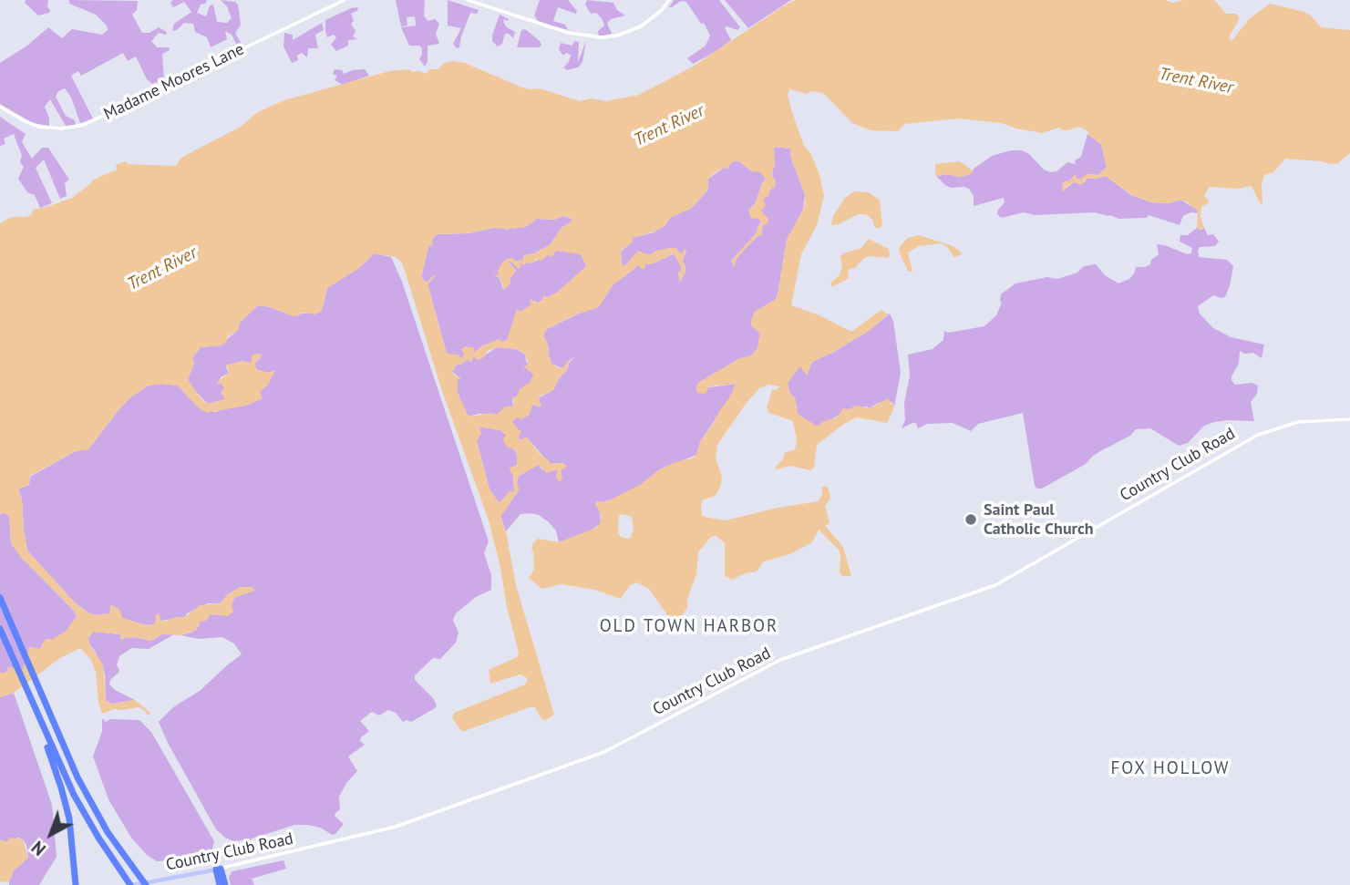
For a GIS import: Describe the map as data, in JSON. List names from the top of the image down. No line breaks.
{"streets":{"main road":["Country Club Road"],"street":["Madame Moores Lane"]},"districts":["OLD TOWN HARBOR","FOX HOLLOW"],"water":["Trent River"],"places":["Saint Paul Catholic Church"],"north":"bottom left"}
